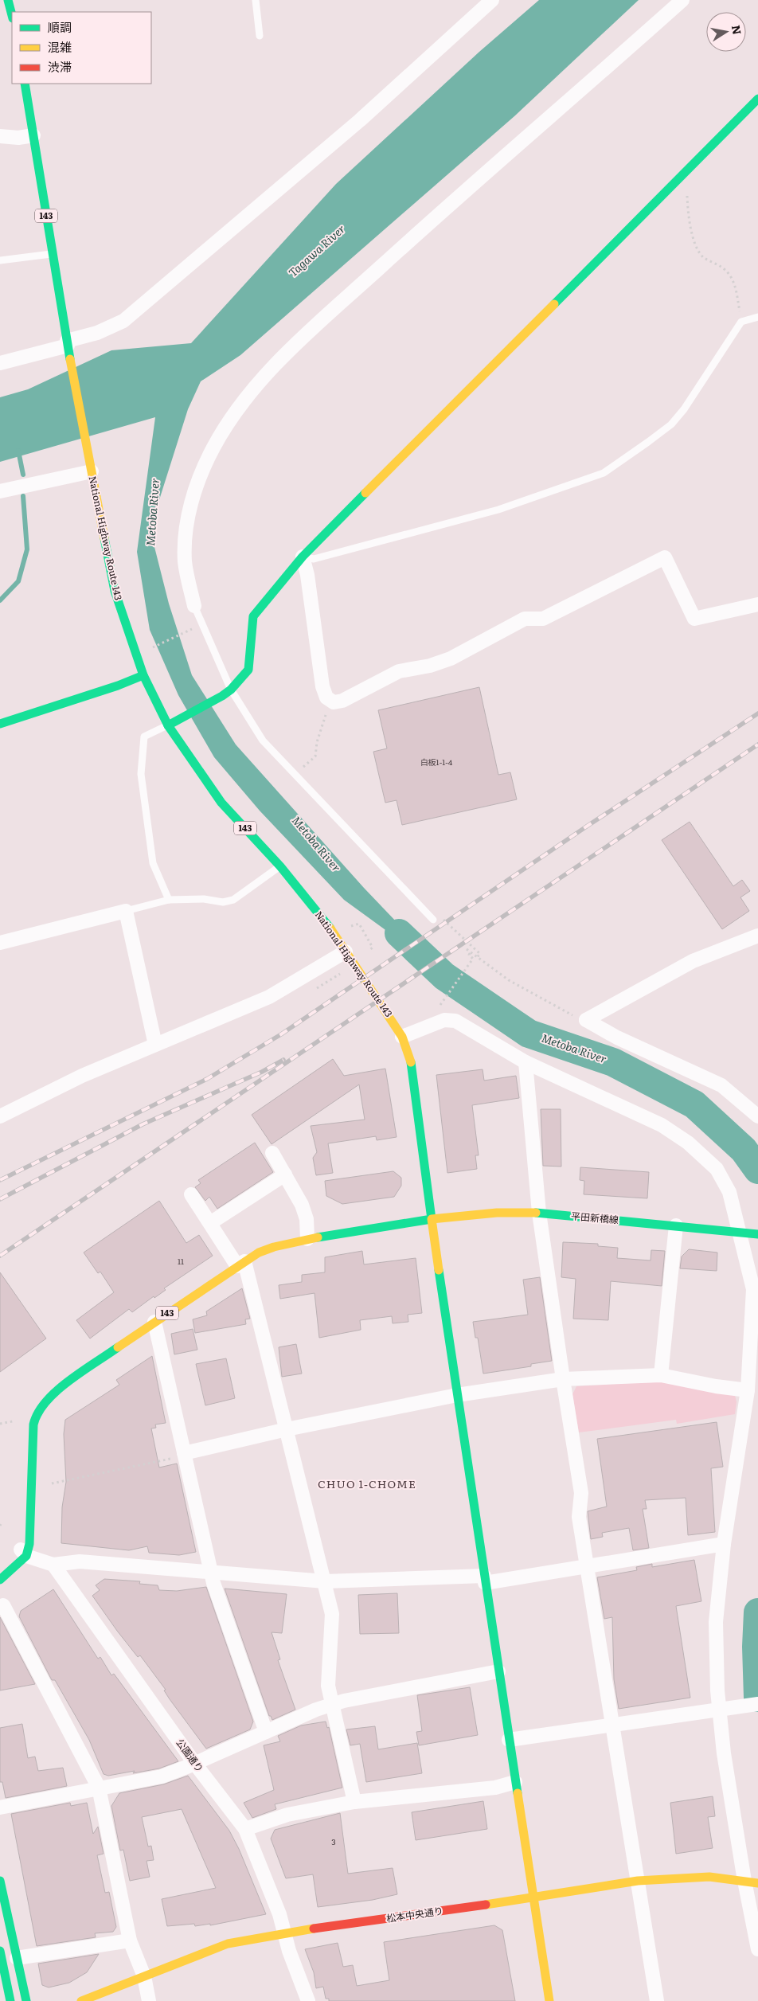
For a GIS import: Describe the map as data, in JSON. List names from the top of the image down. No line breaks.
{"streets":{"main road":["143","National Highway Route 143","平田新橋線","松本中央通り"],"street":["公園通り"]},"crossings":[["143","National Highway Route 143"],["143","平田新橋線"],["National Highway Route 143","平田新橋線"],["National Highway Route 143","松本中央通り"],["公園通り","松本中央通り"]],"districts":["CHUO 1-CHOME"],"water":["Tagawa River","Metoba River"],"house_numbers":["白板1-1-4","11","3"],"legend":["順調","混雑","渋滞"],"north":"right"}
